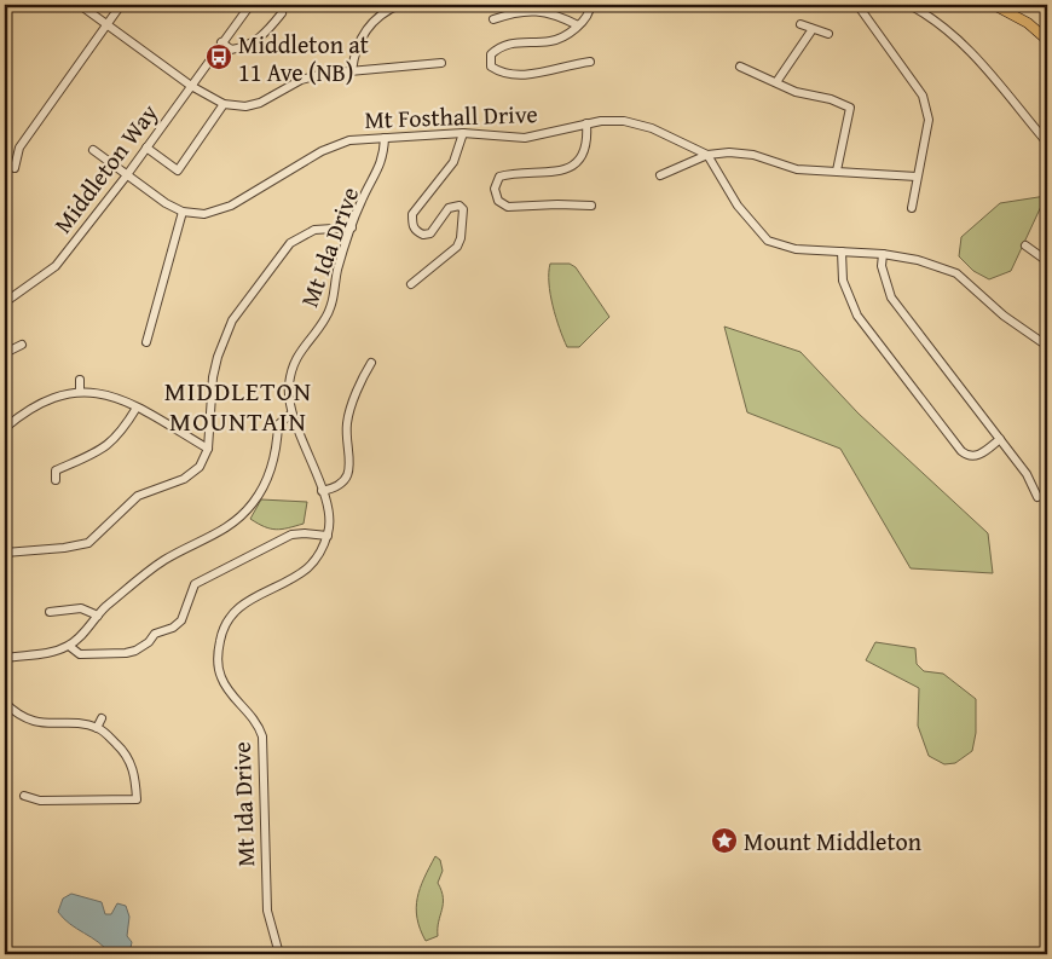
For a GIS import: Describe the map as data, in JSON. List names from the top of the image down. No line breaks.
{"streets":{"street":["Mt Fosthall Drive","Middleton Way","Mt Ida Drive"]},"crossings":[["Mt Fosthall Drive","Middleton Way"],["Mt Fosthall Drive","Mt Ida Drive"]],"districts":["MIDDLETON MOUNTAIN"],"places":{"bus stop":["Middleton at 11 Ave (NB)"],"place":["Mount Middleton"]}}
